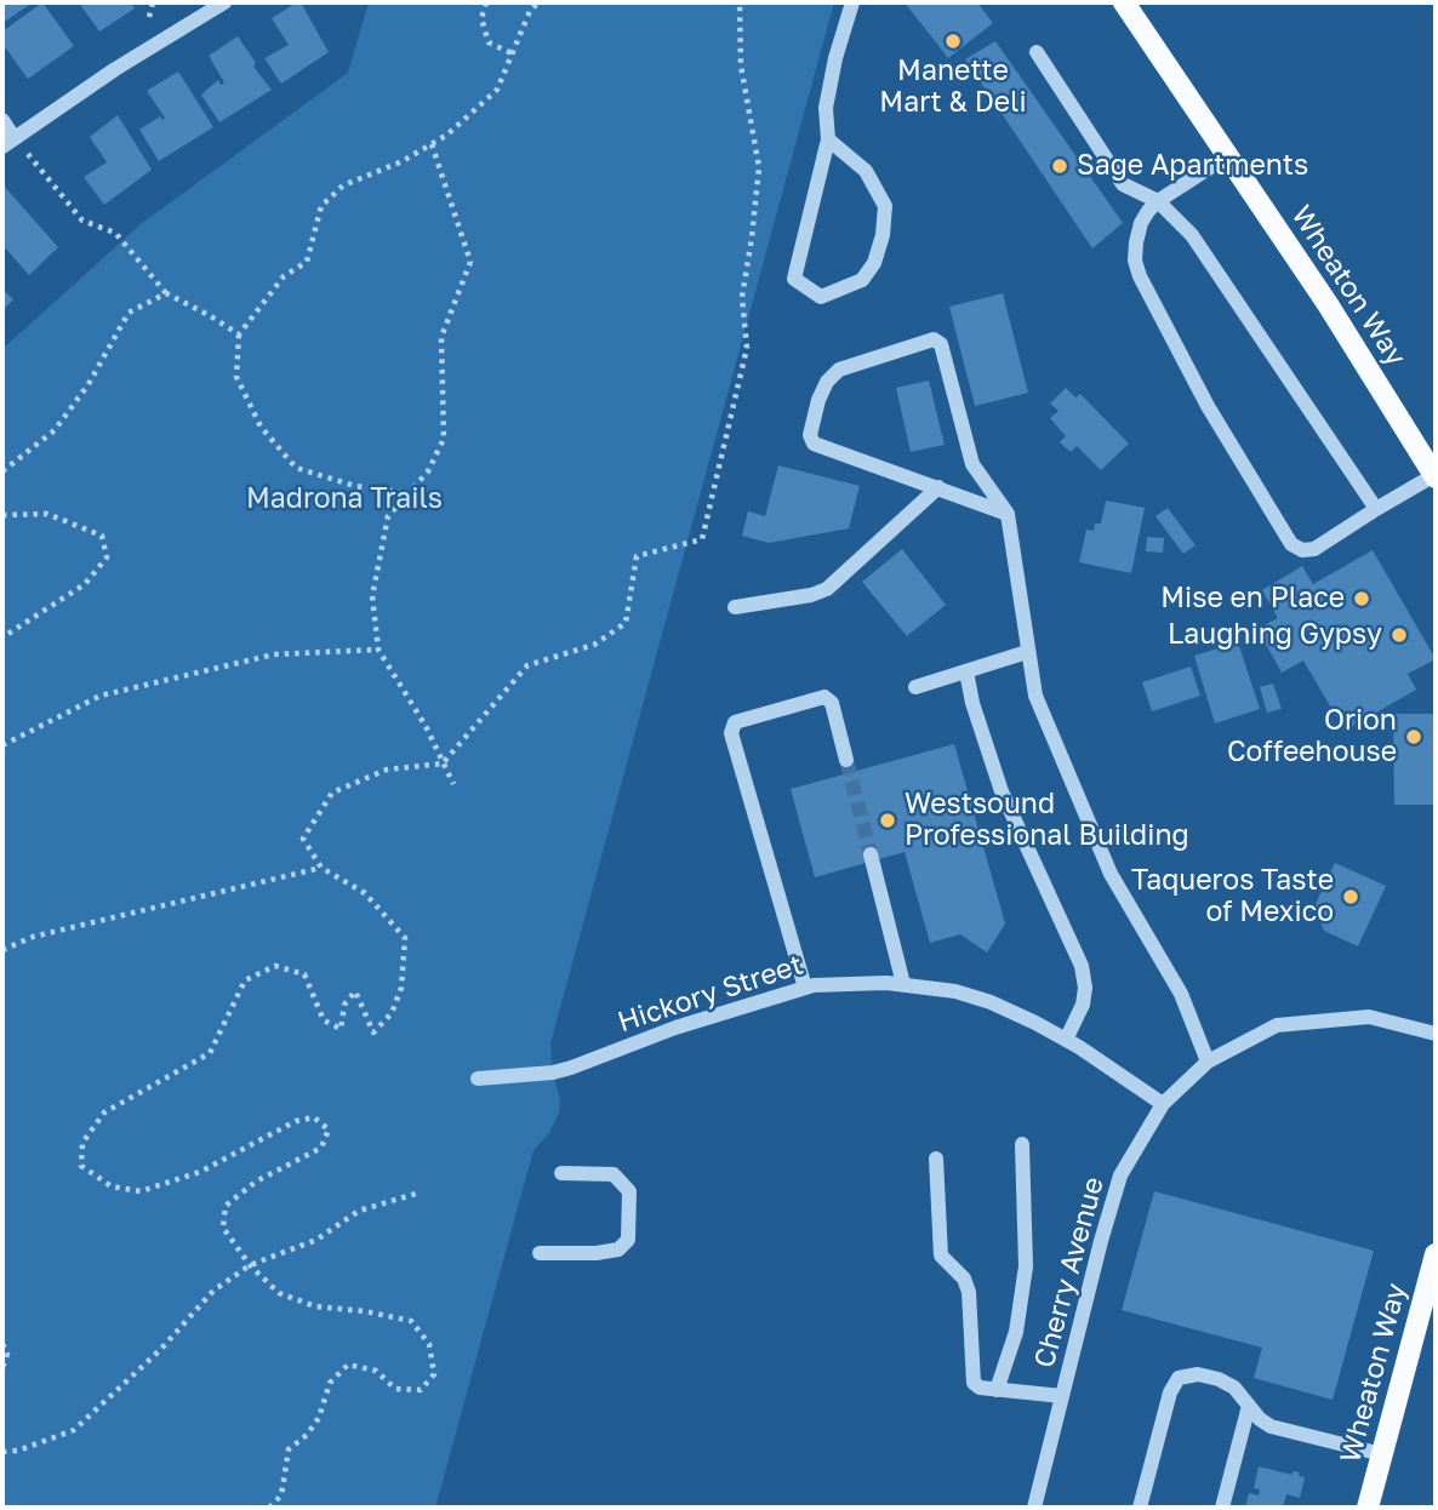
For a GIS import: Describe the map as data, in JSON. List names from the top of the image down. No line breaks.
{"streets":{"main road":["Wheaton Way"],"street":["Hickory Street","Cherry Avenue"]},"crossings":[["Hickory Street","Cherry Avenue"]],"parks":["Madrona Trails"],"places":["Manette Mart & Deli","Sage Apartments","Mise en Place","Laughing Gypsy","Orion Coffeehouse","Westsound Professional Building","Taqueros Taste of Mexico"]}
